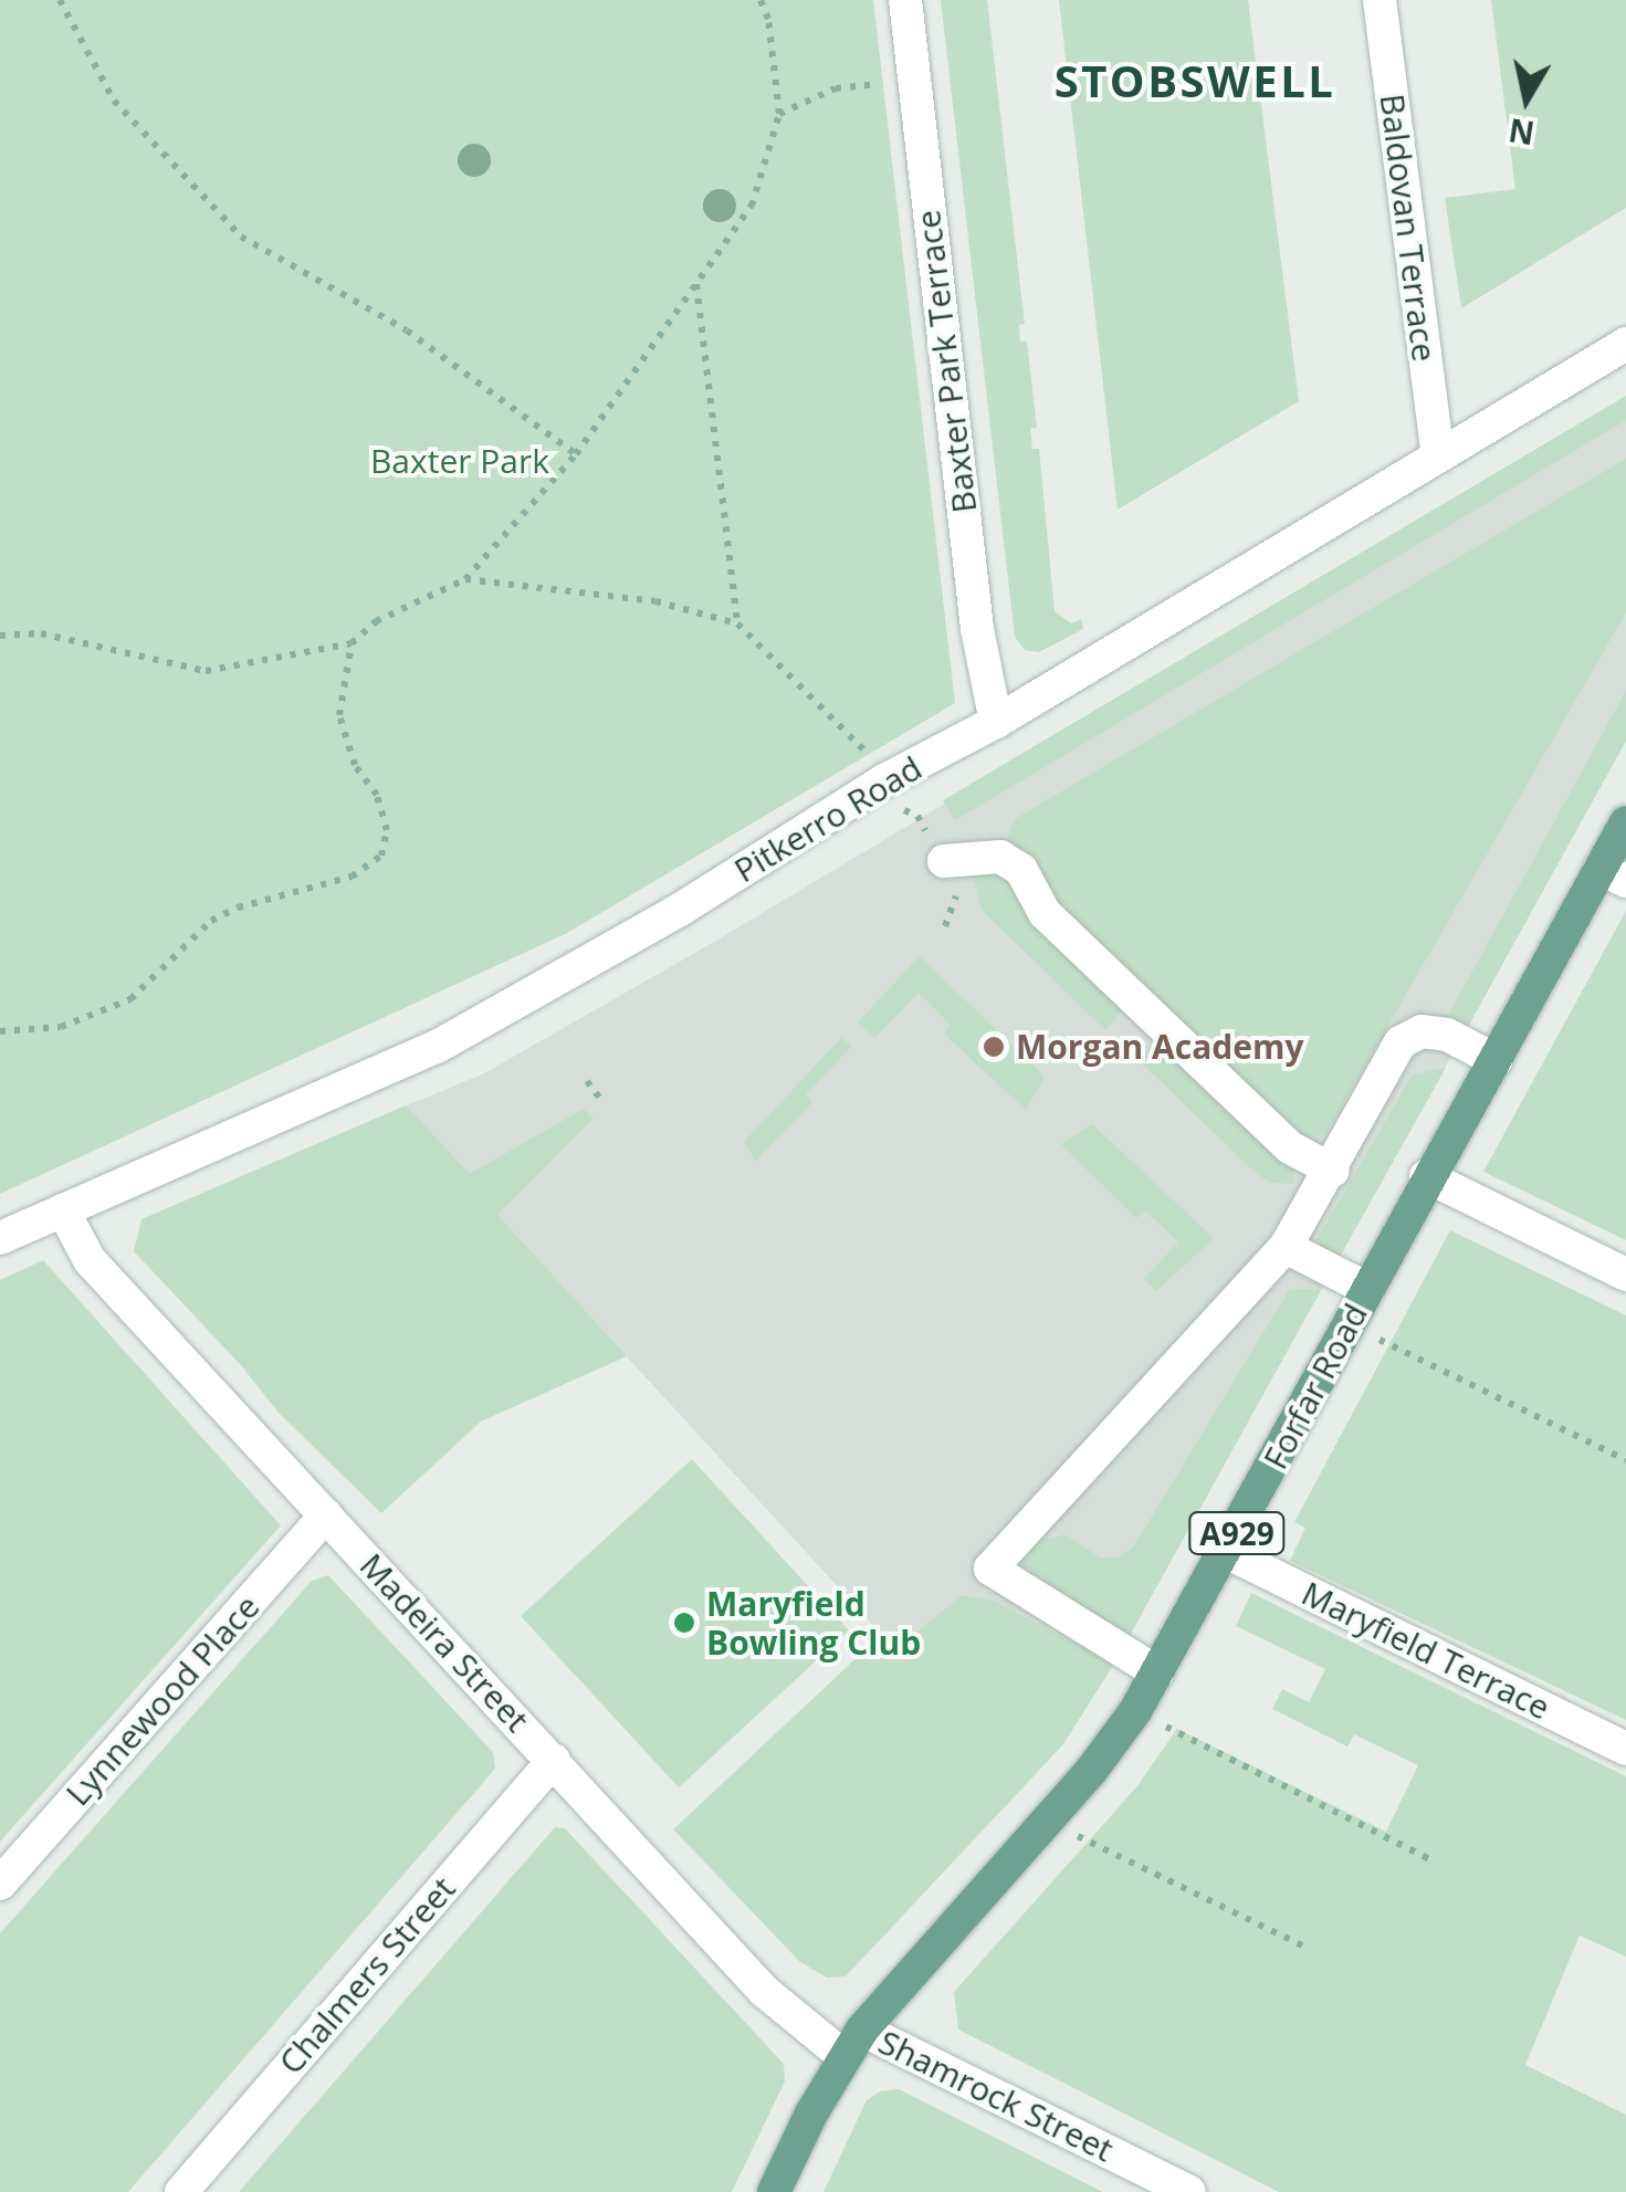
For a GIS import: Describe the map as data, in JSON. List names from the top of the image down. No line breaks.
{"streets":{"main road":["Forfar Road","A929"],"street":["Baldovan Terrace","Baxter Park Terrace","Pitkerro Road","Madeira Street","Maryfield Terrace","Lynnewood Place","Chalmers Street","Shamrock Street"]},"crossings":[["Baldovan Terrace","Pitkerro Road"],["Baxter Park Terrace","Pitkerro Road"],["Pitkerro Road","Madeira Street"],["Forfar Road","Madeira Street"],["Forfar Road","Maryfield Terrace"],["Forfar Road","Shamrock Street"],["Madeira Street","Lynnewood Place"],["Madeira Street","Chalmers Street"],["Madeira Street","Shamrock Street"]],"districts":["STOBSWELL"],"parks":["Baxter Park"],"places":["Morgan Academy","Maryfield Bowling Club"],"north":"bottom"}
